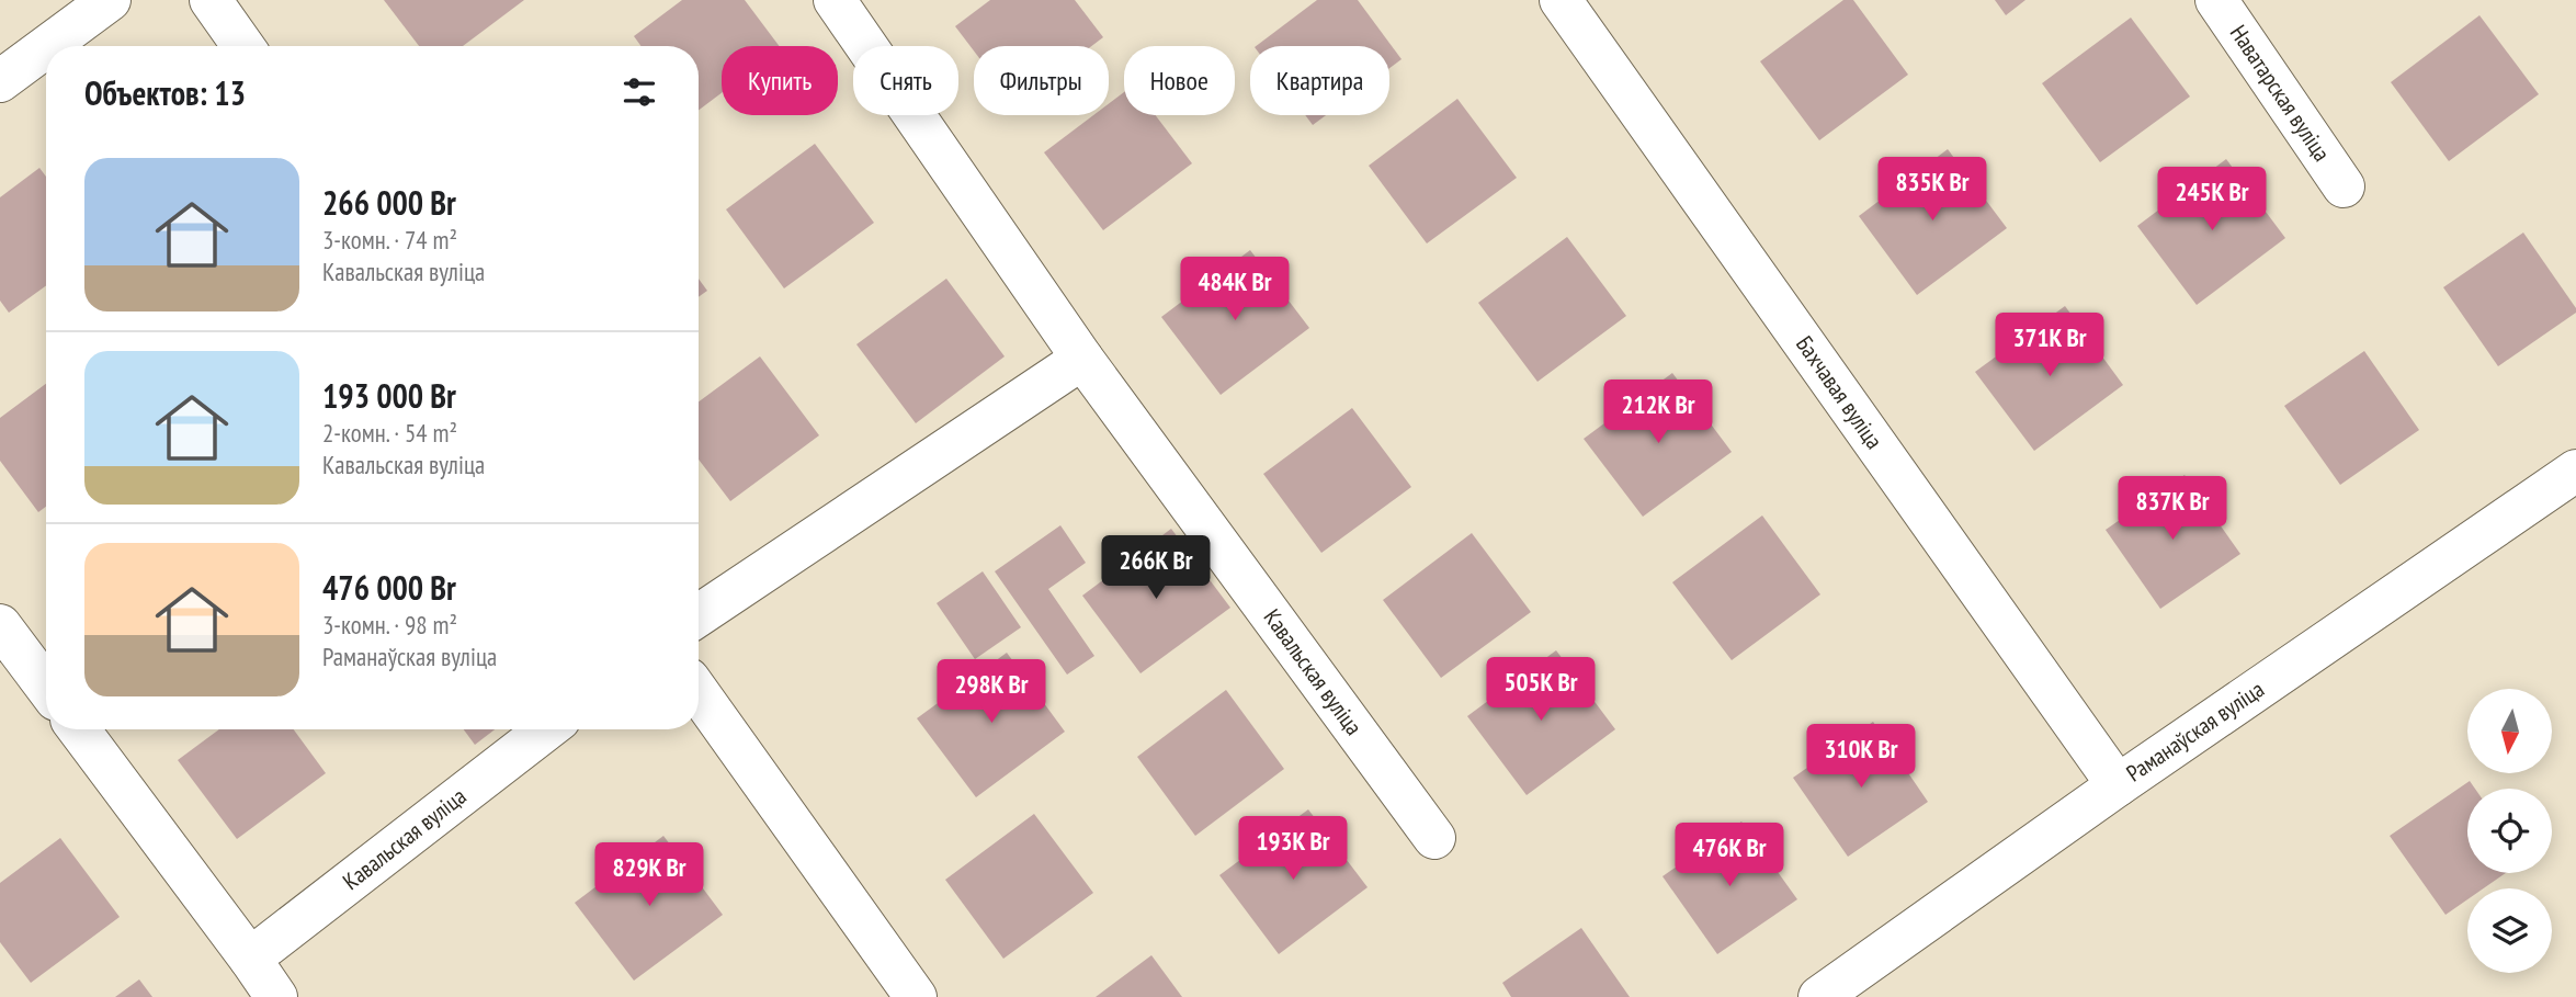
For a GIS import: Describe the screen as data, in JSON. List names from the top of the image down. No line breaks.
{"streets":{"street":["Наватарская вуліца","Бахчавая вуліца","Кавальская вуліца","Раманаўская вуліца"]},"crossings":[["Бахчавая вуліца","Раманаўская вуліца"]],"north":"bottom","page":{"chip":["Купить","Снять","Фильтры","Новое","Квартира"],"heading":"Объектов: 13","list":[{"name":"266 000 Br","note":"3-комн. · 74 m² · Кавальская вуліца"},{"name":"193 000 Br","note":"2-комн. · 54 m² · Кавальская вуліца"},{"name":"476 000 Br","note":"3-комн. · 98 m² · Раманаўская вуліца"}],"price":["835K Br","245K Br","484K Br","371K Br","212K Br","837K Br","266K Br","505K Br","298K Br","310K Br","193K Br","476K Br","829K Br"]}}
